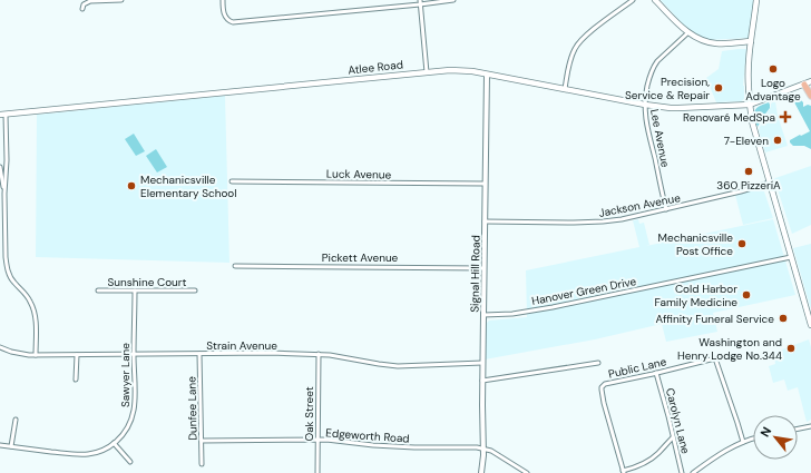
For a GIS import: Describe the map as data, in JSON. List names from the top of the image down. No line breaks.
{"streets":{"main road":["Atlee Road"],"street":["Lee Avenue","Luck Avenue","Jackson Avenue","Pickett Avenue","Signal Hill Road","Sunshine Court","Hanover Green Drive","Strain Avenue","Public Lane","Sawyer Lane","Dunfee Lane","Oak Street","Carolyn Lane","Edgeworth Road"]},"crossings":[["Atlee Road","Lee Avenue"],["Atlee Road","Signal Hill Road"],["Lee Avenue","Jackson Avenue"],["Luck Avenue","Signal Hill Road"],["Jackson Avenue","Signal Hill Road"],["Pickett Avenue","Signal Hill Road"],["Signal Hill Road","Hanover Green Drive"],["Signal Hill Road","Strain Avenue"],["Signal Hill Road","Edgeworth Road"],["Sunshine Court","Sawyer Lane"],["Strain Avenue","Sawyer Lane"],["Strain Avenue","Dunfee Lane"],["Strain Avenue","Oak Street"],["Public Lane","Carolyn Lane"],["Dunfee Lane","Edgeworth Road"],["Oak Street","Edgeworth Road"]],"places":{"other":["Logo Advantage","Precision, Service & Repair","7-Eleven","360 PizzeriA","Mechanicsville Elementary School","Mechanicsville Post Office","Cold Harbor Family Medicine","Affinity Funeral Service","Washington and Henry Lodge No.344"],"health":["Renovaré MedSpa"]},"north":"top left"}
